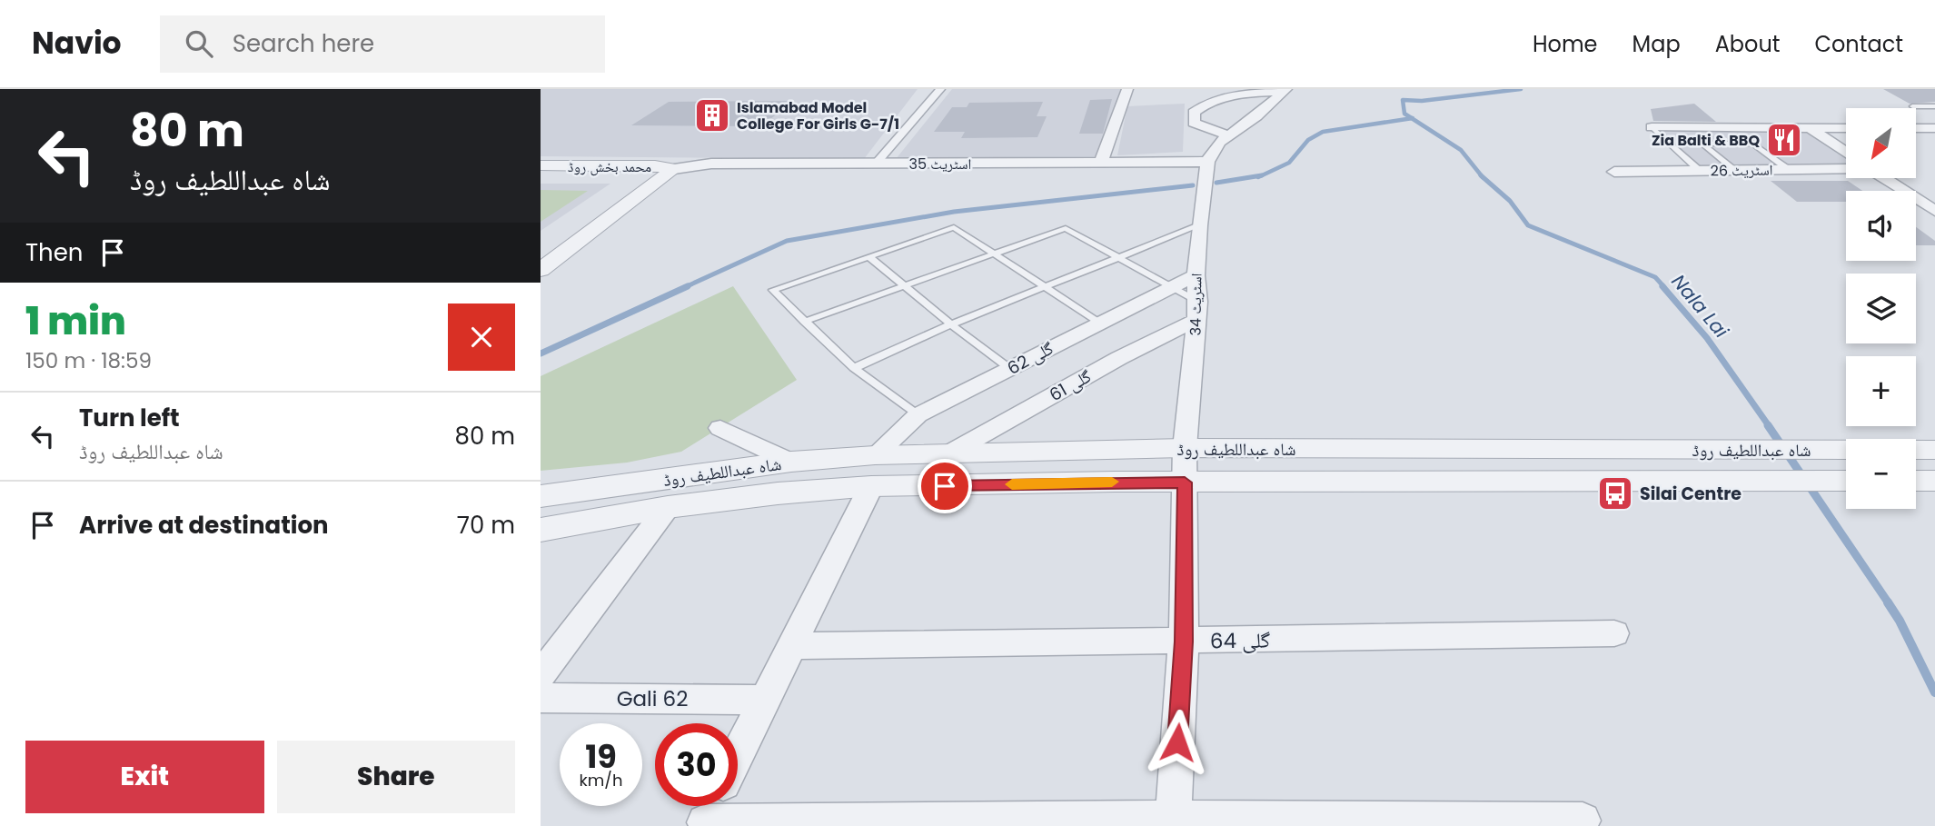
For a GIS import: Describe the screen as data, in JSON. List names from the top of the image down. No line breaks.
{"streets":{"street":["اسٹریٹ 35","محمد بخش روڈ","اسٹریٹ 26","اسٹریٹ 34","گلی 62","گلی 61","شاہ عبداللطیف روڈ","گلی 64","Gali 62"]},"crossings":[["اسٹریٹ 35","محمد بخش روڈ"],["اسٹریٹ 35","اسٹریٹ 34"],["اسٹریٹ 34","گلی 62"],["اسٹریٹ 34","گلی 61"],["اسٹریٹ 34","شاہ عبداللطیف روڈ"],["اسٹریٹ 34","گلی 64"],["گلی 62","شاہ عبداللطیف روڈ"],["گلی 61","شاہ عبداللطیف روڈ"]],"water":["Nala Lai"],"places":{"building":["Islamabad Model College For Girls G-7/1"],"restaurant":["Zia Balti & BBQ"],"bus stop":["Silai Centre"]},"north":"bottom left","page":{"header":"Navio","search":"Search here","nav":["Home","Map","About","Contact"],"turn":["80 m","شاہ عبداللطیف روڈ"],"map_buttons":["+","−"],"then":"Then","heading":["1 min","150 m · 18:59"],"list":[{"name":"Turn left","note":"شاہ عبداللطیف روڈ","value":"80 m"},{"name":"Arrive at destination","value":"70 m"}],"speed":"19 km/h","limit":"30","buttons":["Exit","Share"]}}
